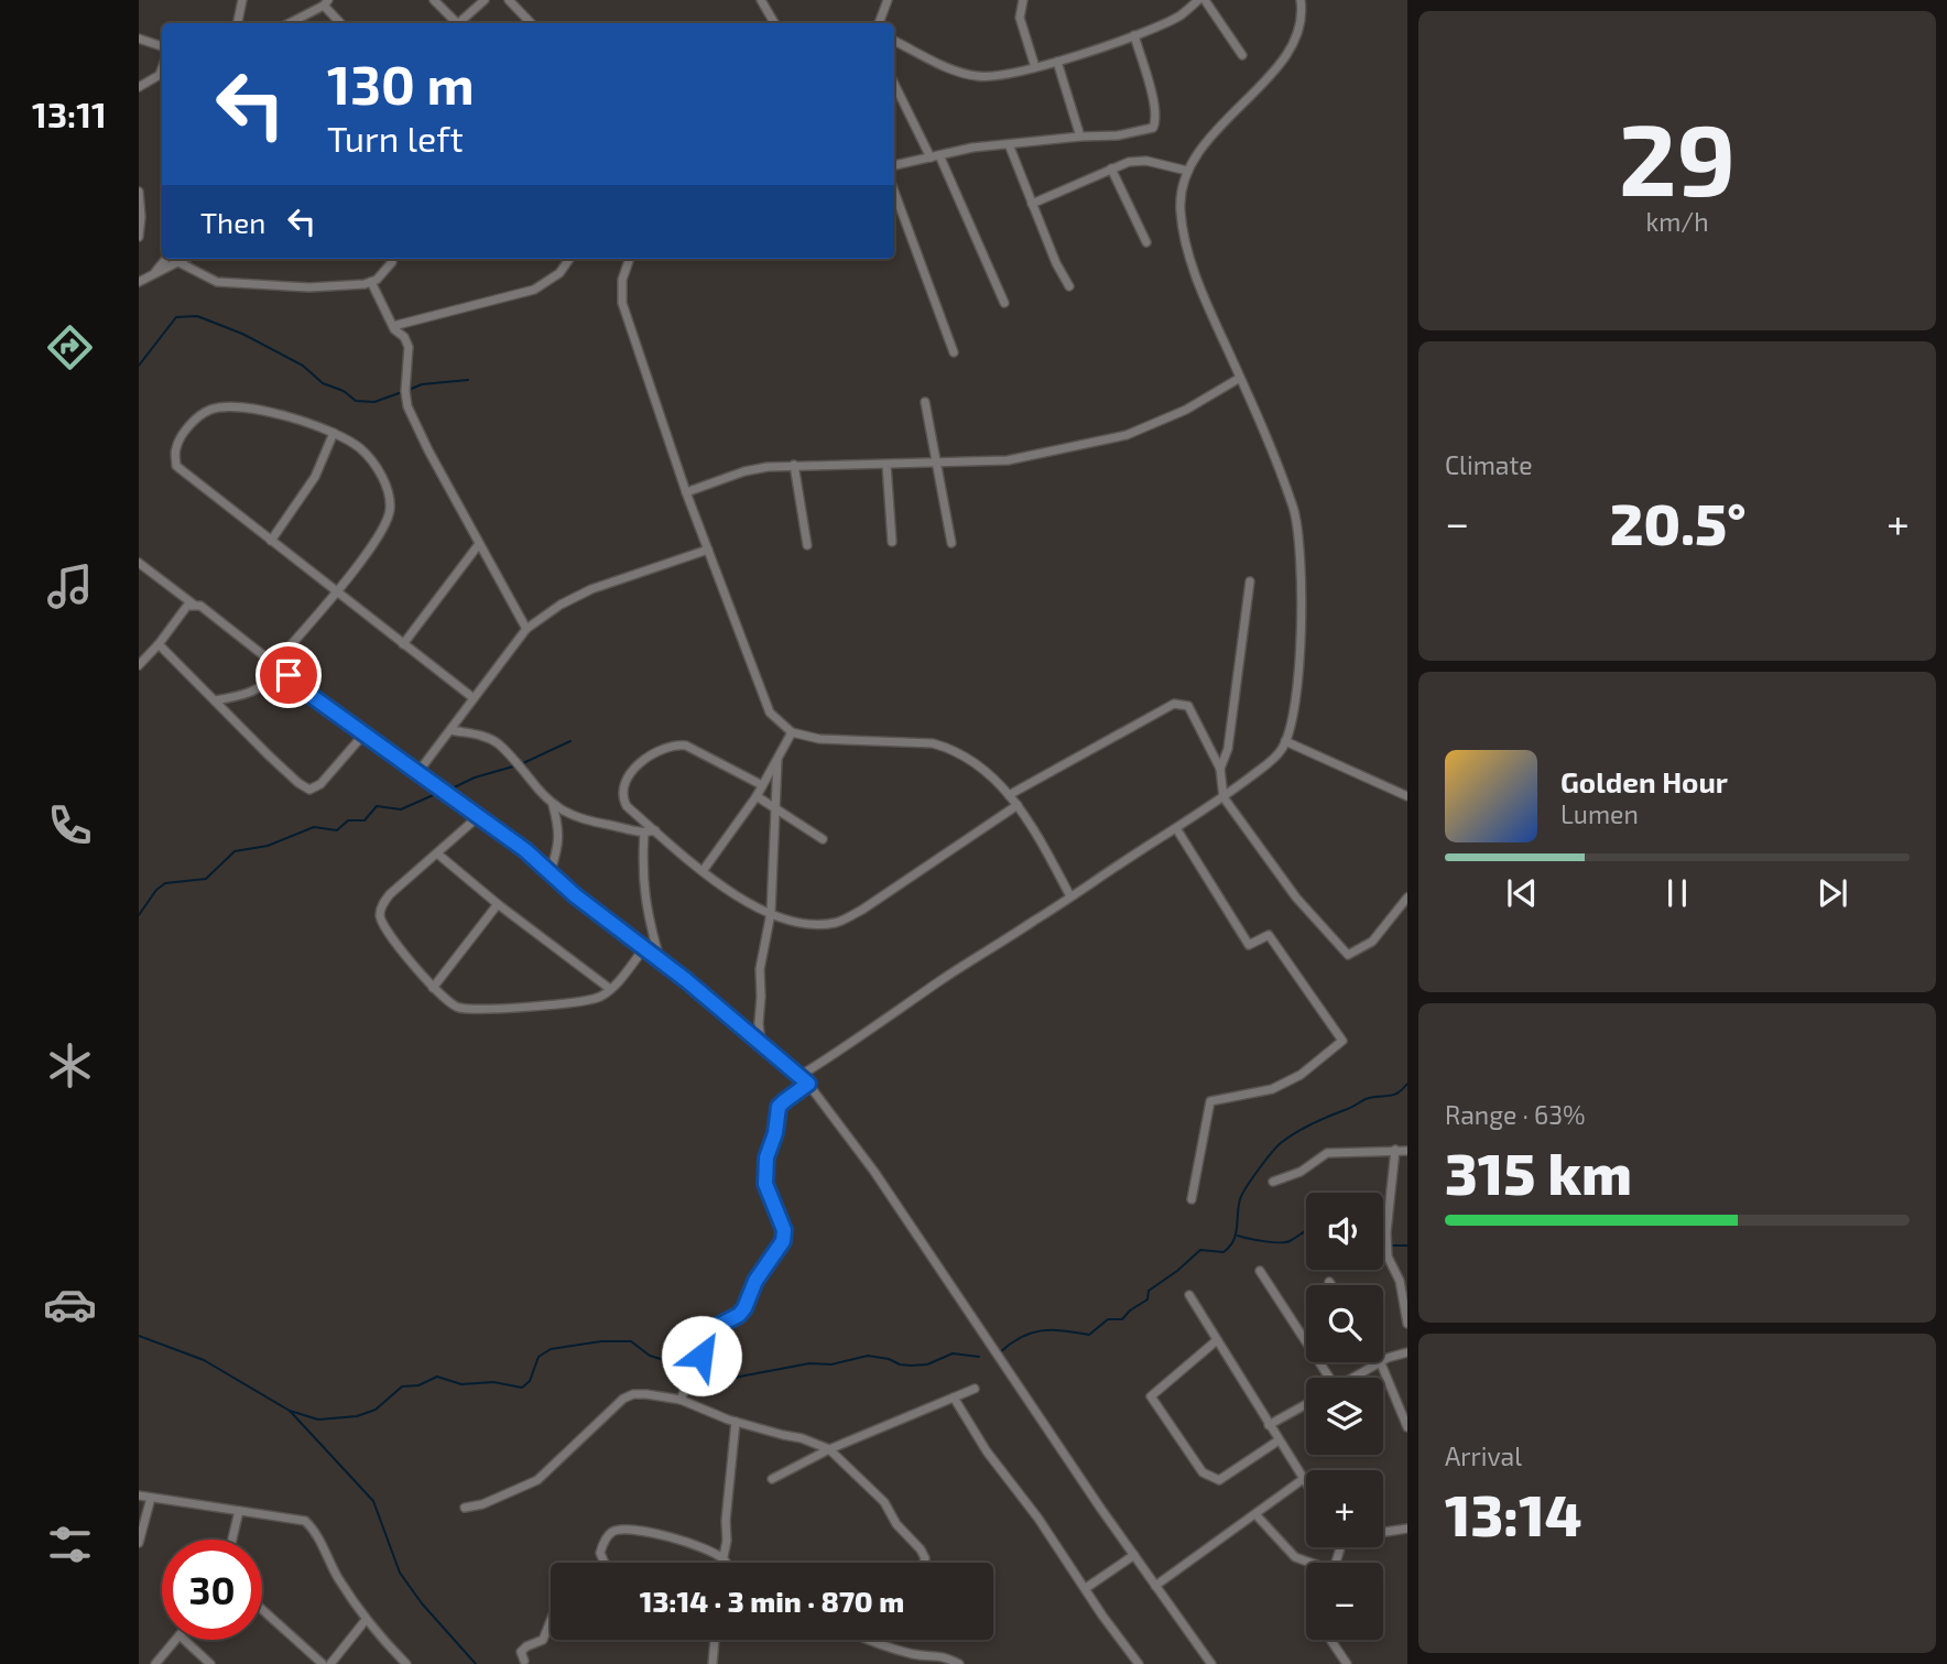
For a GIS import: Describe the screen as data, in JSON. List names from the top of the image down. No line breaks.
{"page":{"tabs":"13:11","tile":[["29","km/h"],"Climate",["Range · 63%","315 km"],["Arrival","13:14"]],"turn":["130 m","Turn left"],"then":"Then","heat":["−","20.5°","+"],"song":["Golden Hour","Lumen"],"map_buttons":["+","−"],"limit":"30","trip":"13:14 · 3 min · 870 m"}}
